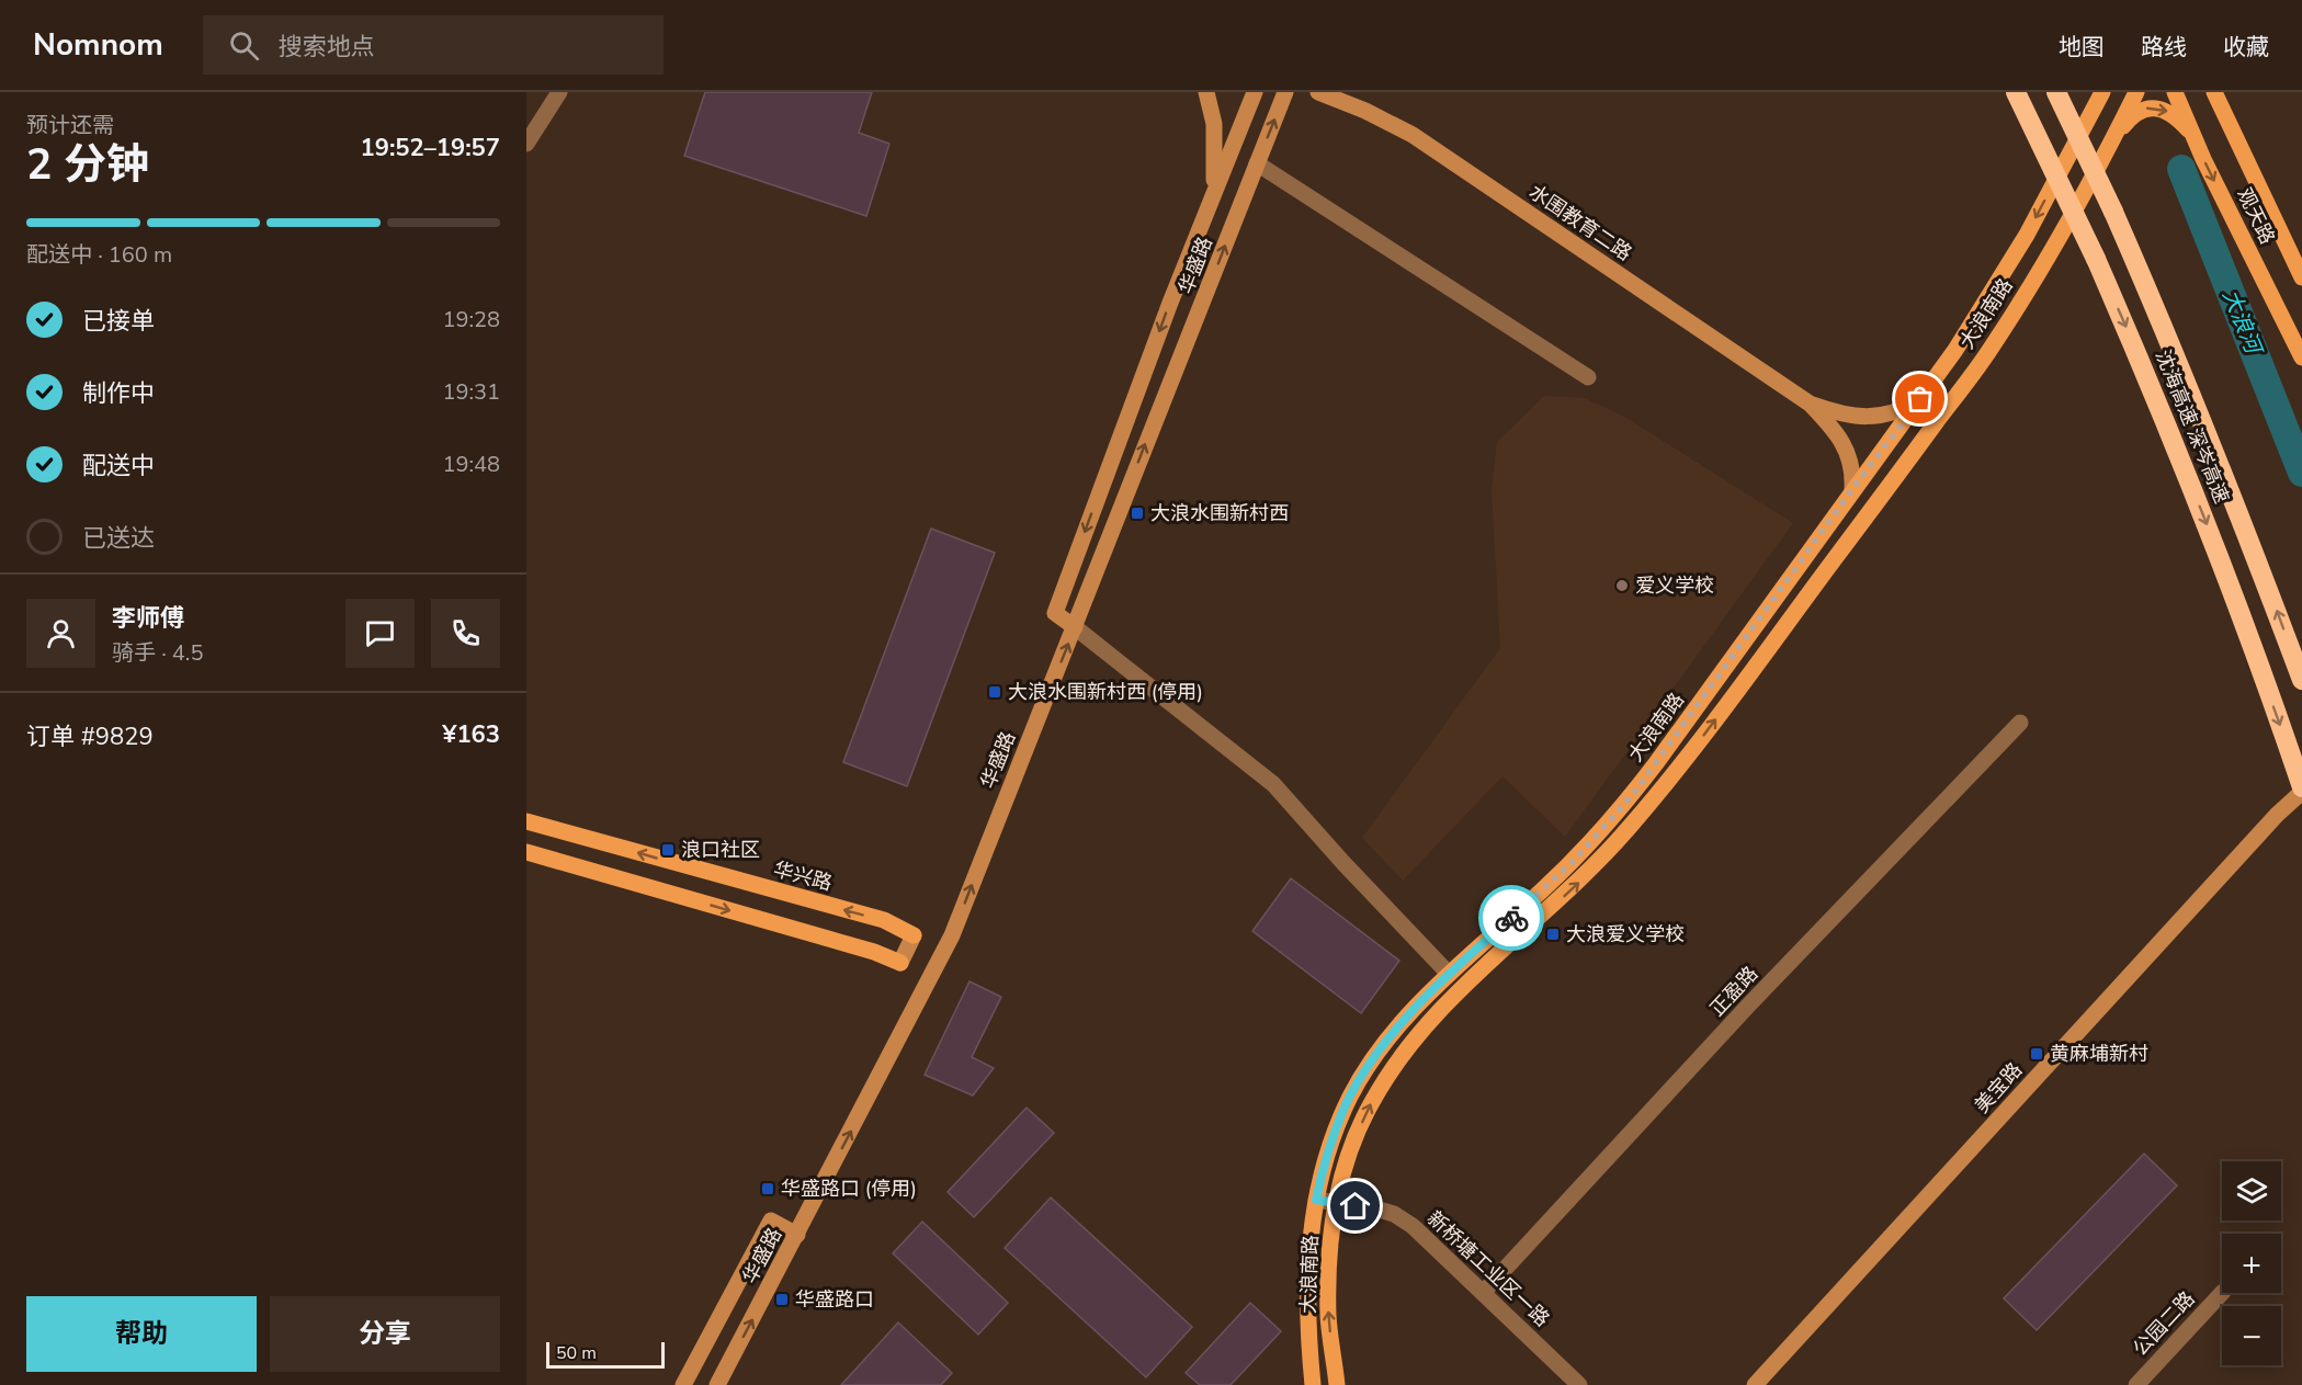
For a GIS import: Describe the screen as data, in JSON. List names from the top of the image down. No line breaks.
{"streets":{"highway":["沈海高速 深岑高速"],"main road":["观天路","水围教育二路","华盛路","大浪南路","华兴路","美宝路"],"street":["正盈路","新桥塘工业区一路","公园二路"]},"crossings":[["大浪南路","新桥塘工业区一路"],["沈海高速 深岑高速","美宝路"],["正盈路","新桥塘工业区一路"]],"water":["大浪河"],"places":{"transit":["大浪水围新村西","大浪水围新村西 (停用)","浪口社区","大浪爱义学校","黄麻埔新村","华盛路口 (停用)","华盛路口"],"other":["爱义学校"]},"scale_bar":"50 m","page":{"header":"Nomnom","search":"搜索地点","nav":["地图","路线","收藏"],"heading":["2 分钟","预计还需","19:52–19:57"],"panel":["李师傅","骑手 · 4.5","订单 #9829","¥163"],"bar":"配送中 · 160 m","list":[["已接单","19:28"],["制作中","19:31"],["配送中","19:48"],"已送达"],"map_buttons":["+","−"],"buttons":["帮助","分享"],"scale":"50 m"}}
